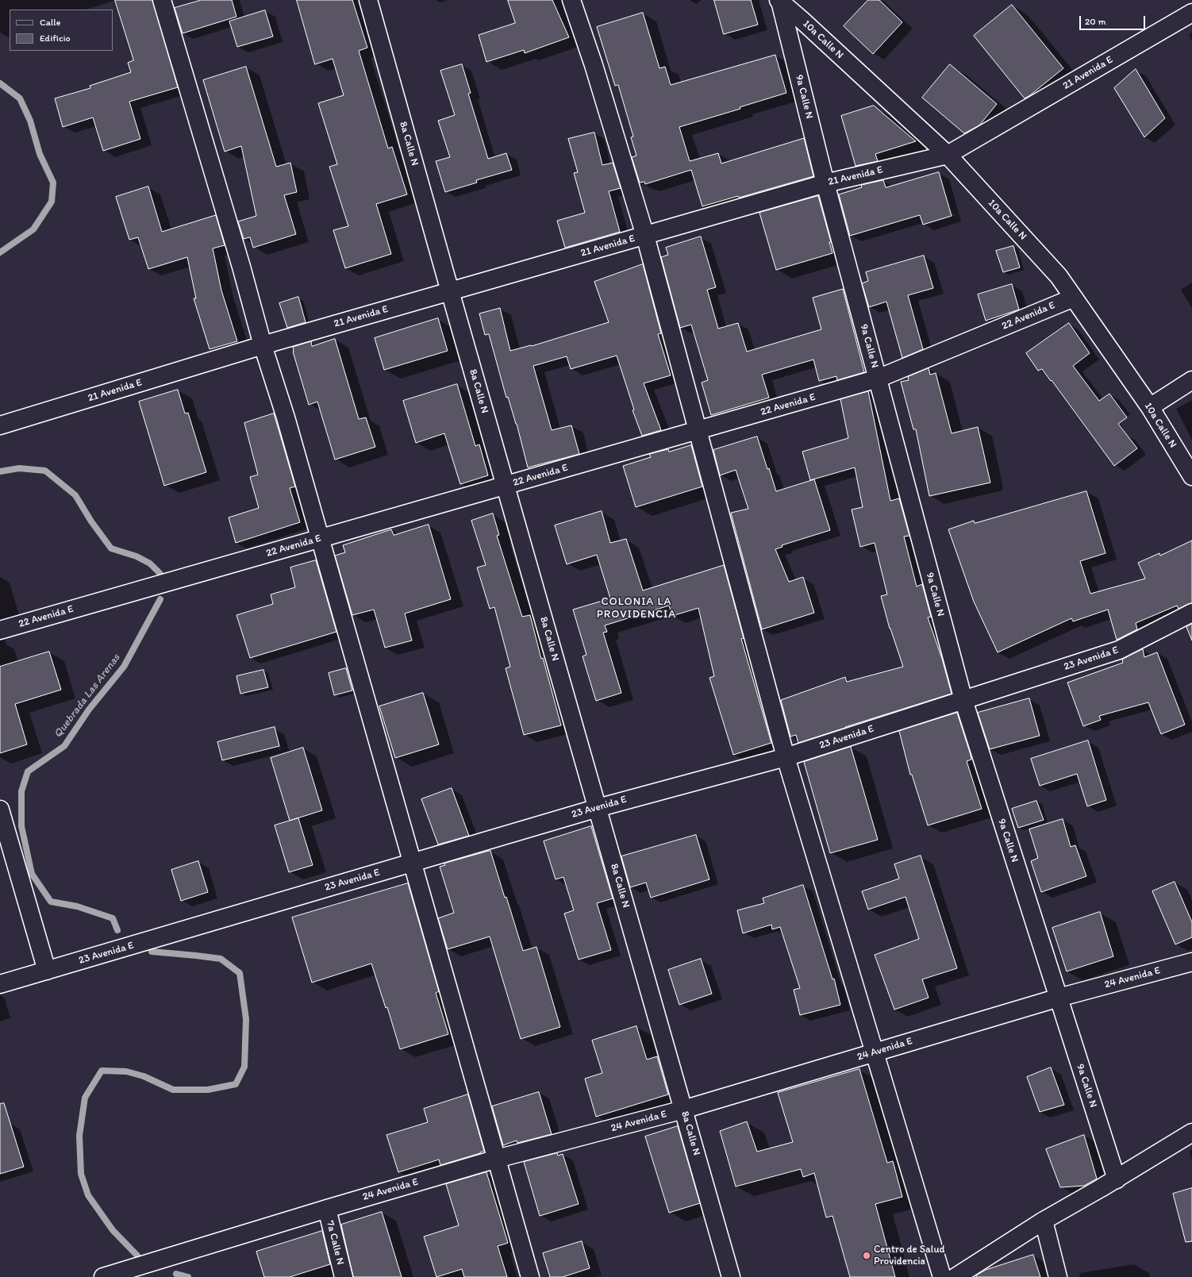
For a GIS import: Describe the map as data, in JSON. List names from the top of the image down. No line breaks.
{"streets":{"street":["10a Calle N","21 Avenida E","9a Calle N","8a Calle N","22 Avenida E","23 Avenida E","24 Avenida E","7a Calle N"]},"crossings":[["10a Calle N","21 Avenida E"],["10a Calle N","9a Calle N"],["10a Calle N","22 Avenida E"],["21 Avenida E","9a Calle N"],["21 Avenida E","8a Calle N"],["9a Calle N","22 Avenida E"],["9a Calle N","23 Avenida E"],["9a Calle N","24 Avenida E"],["8a Calle N","22 Avenida E"],["8a Calle N","23 Avenida E"],["8a Calle N","24 Avenida E"],["24 Avenida E","7a Calle N"]],"districts":["COLONIA LA PROVIDENCIA"],"water":["Quebrada Las Arenas"],"places":["Centro de Salud Providencia"],"legend":["Calle","Edificio"],"scale_bar":"20 m"}
